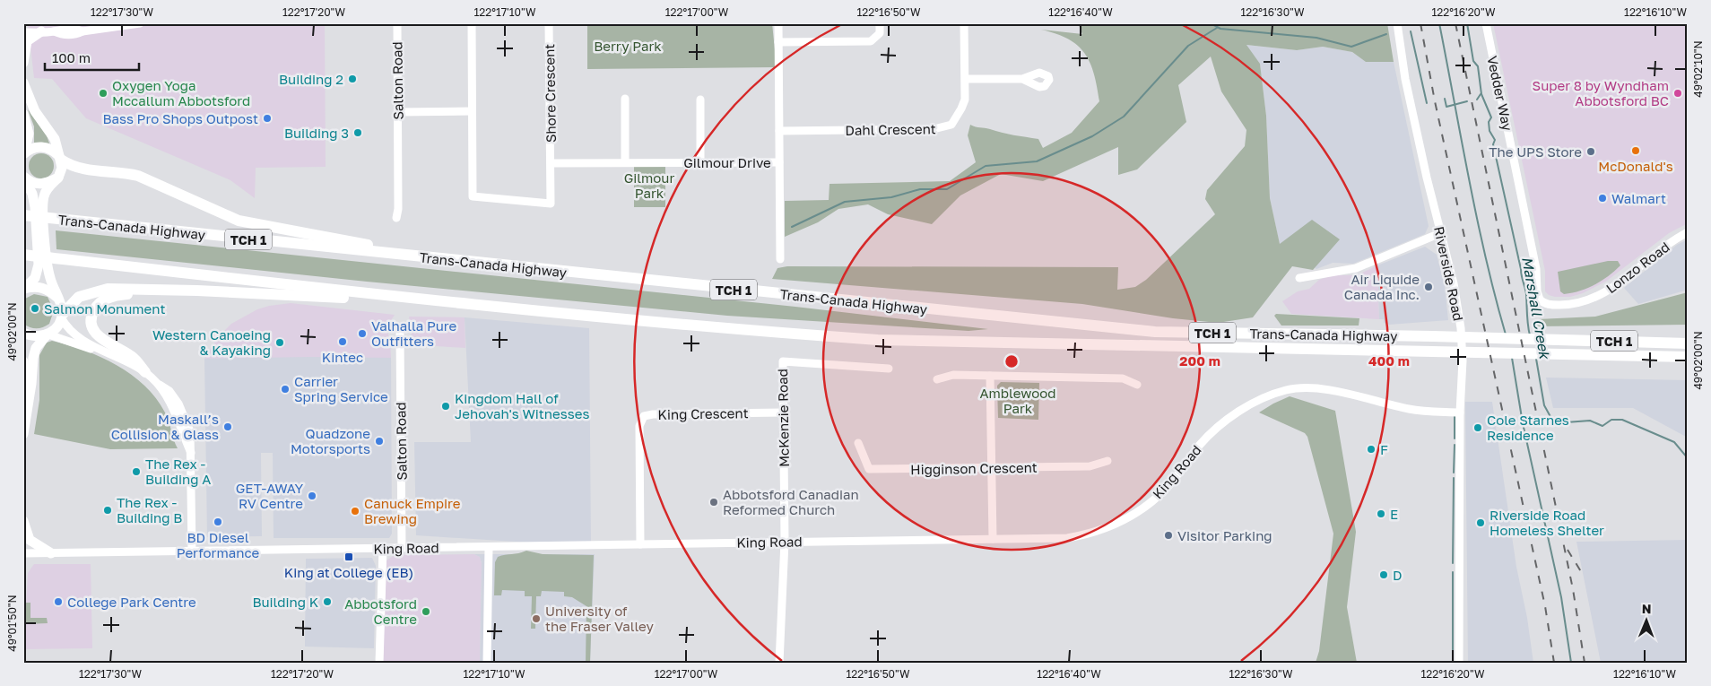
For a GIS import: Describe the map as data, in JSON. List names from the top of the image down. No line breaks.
{"streets":{"highway":["Trans-Canada Highway","TCH 1"],"street":["Salton Road","Shore Crescent","Vedder Way","Dahl Crescent","Gilmour Drive","Lonzo Road","Riverside Road","King Crescent","McKenzie Road","Higginson Crescent","King Road"]},"crossings":[["Salton Road","King Road"],["Shore Crescent","Gilmour Drive"],["Vedder Way","Lonzo Road"],["Riverside Road","King Road"],["King Crescent","McKenzie Road"],["King Crescent","King Road"],["McKenzie Road","King Road"]],"water":["Marshall Creek"],"parks":["Berry Park","Gilmour Park","Amblewood Park"],"places":{"other":["Building 2","Oxygen Yoga Mccallum Abbotsford","Super 8 by Wyndham Abbotsford BC","Bass Pro Shops Outpost","Building 3","McDonald's","The UPS Store","Walmart","Air Liquide Canada Inc.","Salmon Monument","Valhalla Pure Outfitters","Kintec","Western Canoeing & Kayaking","Carrier Spring Service","Kingdom Hall of Jehovah's Witnesses","Maskall’s Collision & Glass","Cole Starnes Residence","Quadzone Motorsports","F","The Rex - Building A","GET-AWAY RV Centre","Abbotsford Canadian Reformed Church","The Rex - Building B","Canuck Empire Brewing","E","BD Diesel Performance","Riverside Road Homeless Shelter","Visitor Parking","D","College Park Centre","Building K","Abbotsford Centre","University of the Fraser Valley"],"transit":["King at College (EB)"]},"scale_bar":"100 m","north":"top","coordinates":["122°17'30\"W","122°17'20\"W","122°17'10\"W","122°17'00\"W","122°16'50\"W","122°16'40\"W","122°16'30\"W","122°16'20\"W","122°16'10\"W","49°02'10\"N","49°02'00\"N","49°01'50\"N"],"rings":["200 m","400 m"]}
